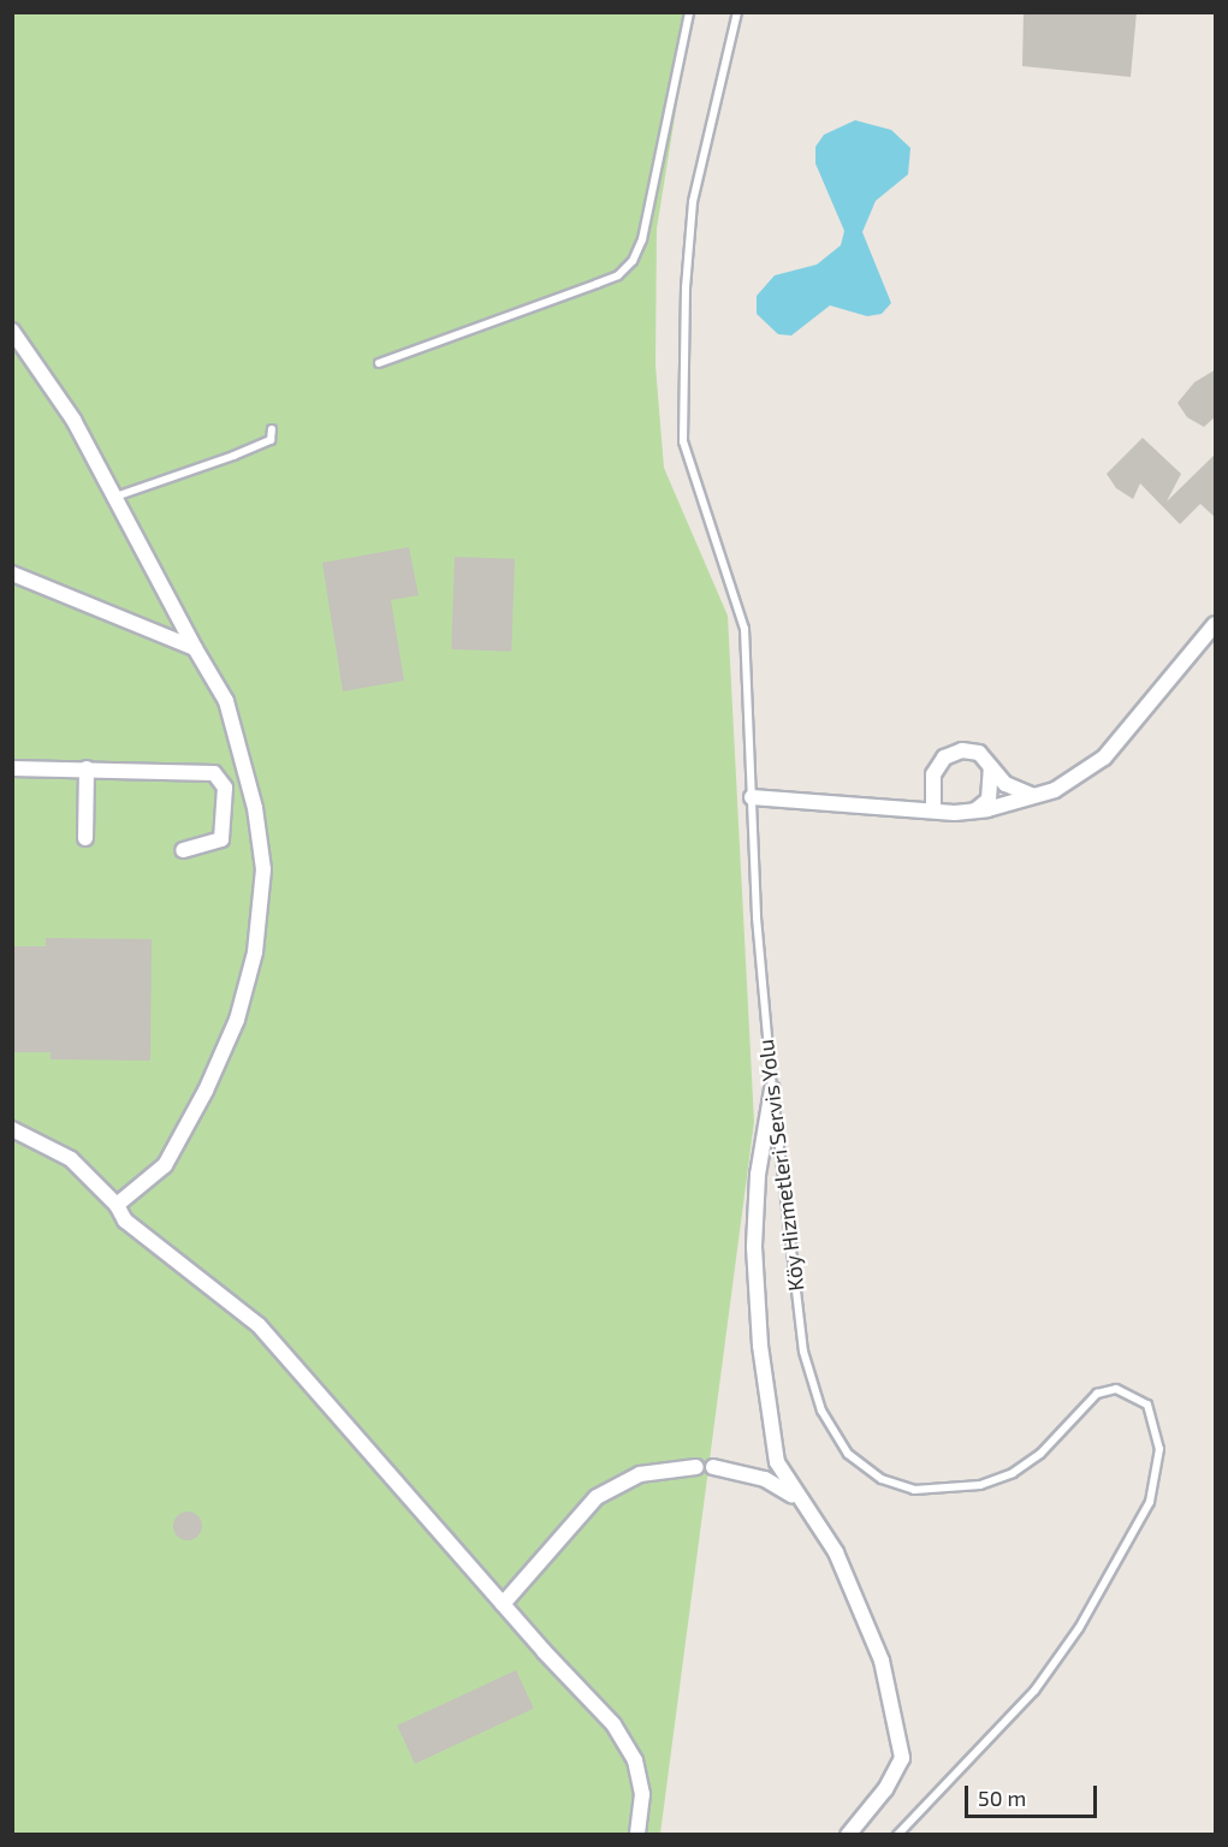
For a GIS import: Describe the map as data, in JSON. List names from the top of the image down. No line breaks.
{"streets":{"lane":["Köy Hizmetleri Servis Yolu"]},"scale_bar":"50 m"}
